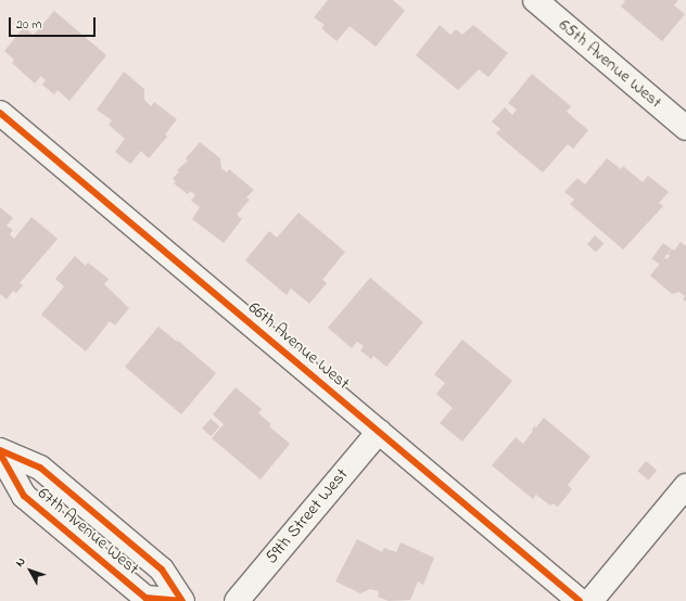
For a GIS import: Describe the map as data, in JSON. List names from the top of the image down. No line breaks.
{"streets":{"street":["65th Avenue West","66th Avenue West","59th Street West","67th Avenue West"]},"crossings":[["66th Avenue West","59th Street West"]],"scale_bar":"20 m","north":"top left"}
